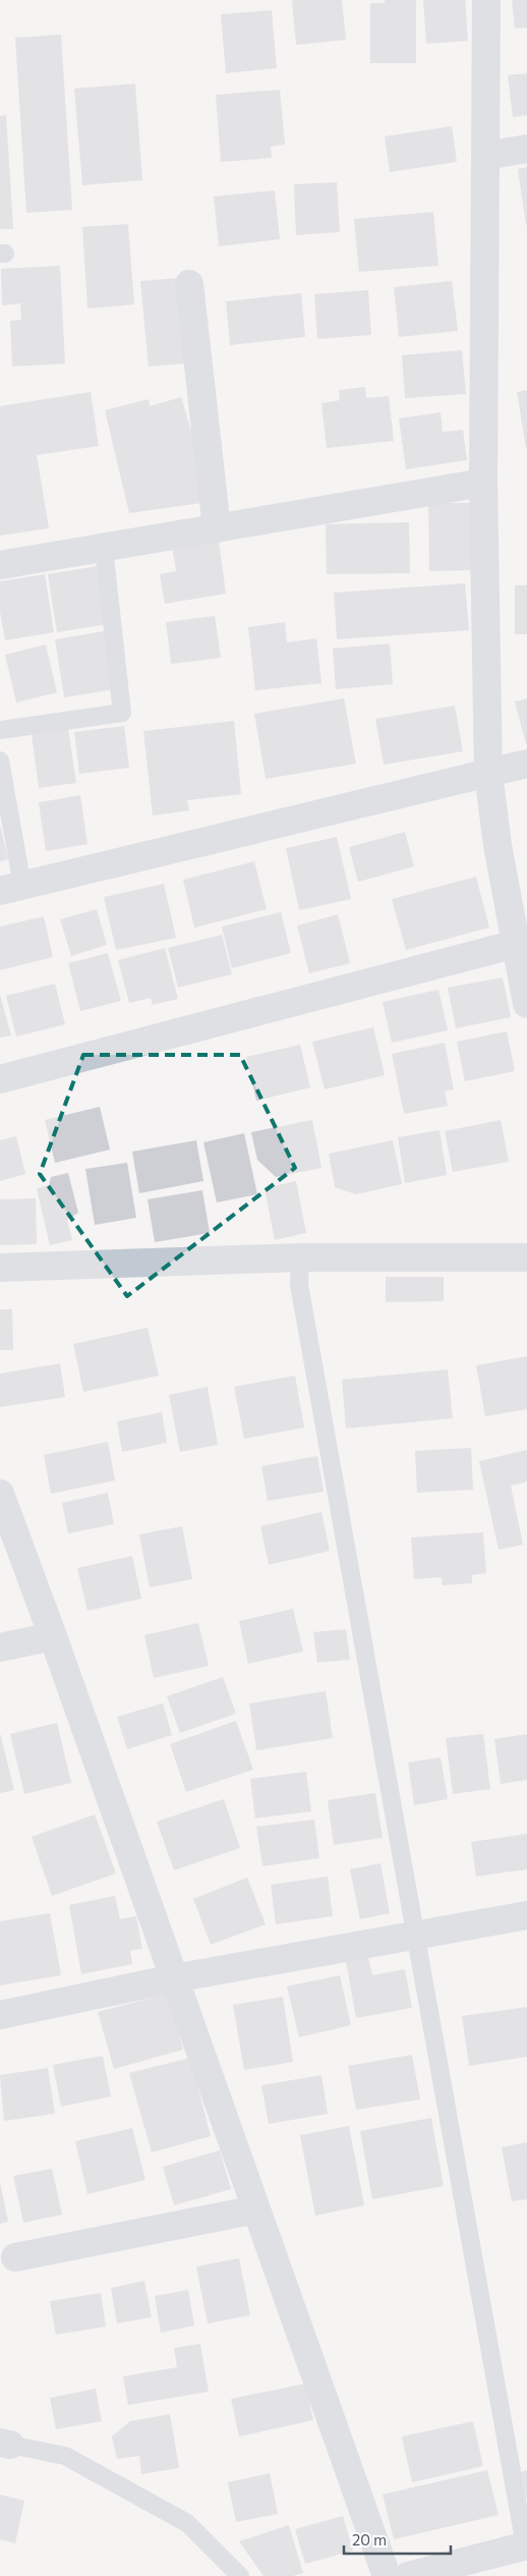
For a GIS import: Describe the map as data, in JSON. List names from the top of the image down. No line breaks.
{"scale_bar":"20 m"}
